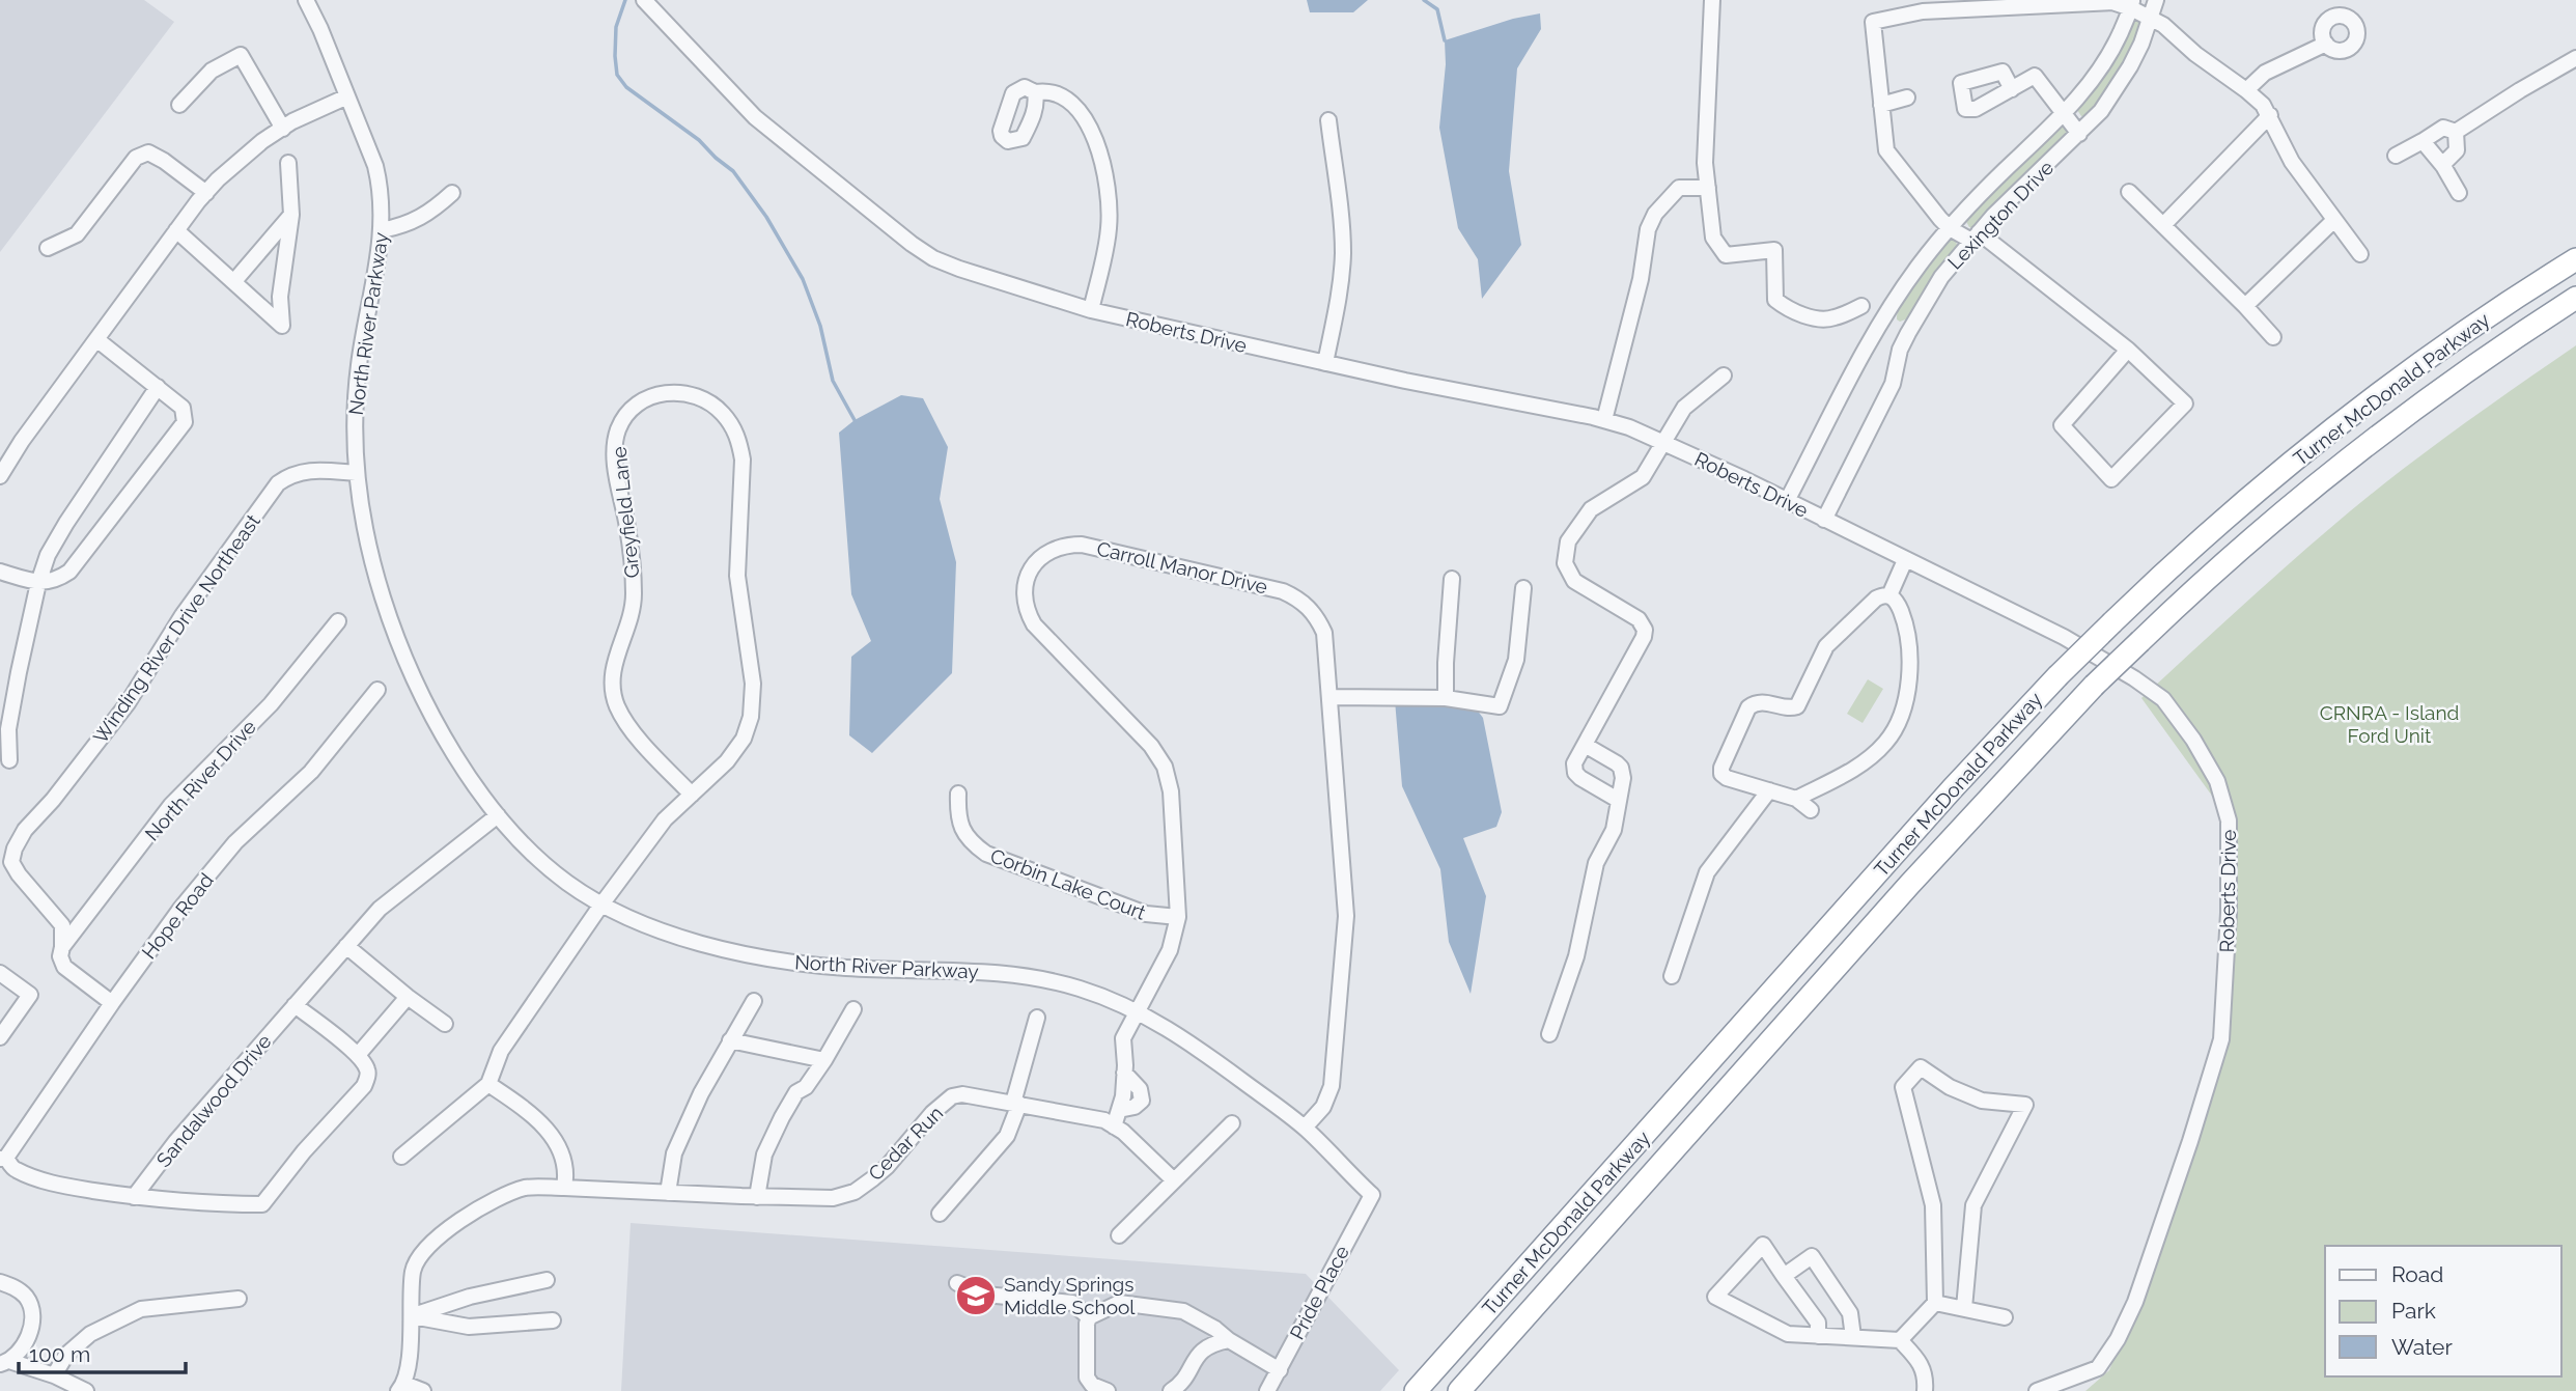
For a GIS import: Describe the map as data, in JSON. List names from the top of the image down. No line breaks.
{"streets":{"highway":["Turner McDonald Parkway"],"street":["Lexington Drive","North River Parkway","Roberts Drive","Greyfield Lane","Carroll Manor Drive","Winding River Drive Northeast","North River Drive","Corbin Lake Court","Hope Road","Sandalwood Drive","Cedar Run","Pride Place"]},"crossings":[["Lexington Drive","Roberts Drive"],["North River Parkway","Greyfield Lane"],["North River Parkway","Carroll Manor Drive"],["North River Parkway","Winding River Drive Northeast"],["North River Parkway","Sandalwood Drive"],["North River Parkway","Pride Place"],["Carroll Manor Drive","Corbin Lake Court"],["Winding River Drive Northeast","North River Drive"],["Hope Road","Sandalwood Drive"]],"parks":["CRNRA - Island Ford Unit"],"places":{"school or university":["Sandy Springs Middle School"]},"legend":["Road","Park","Water"],"scale_bar":"100 m"}
